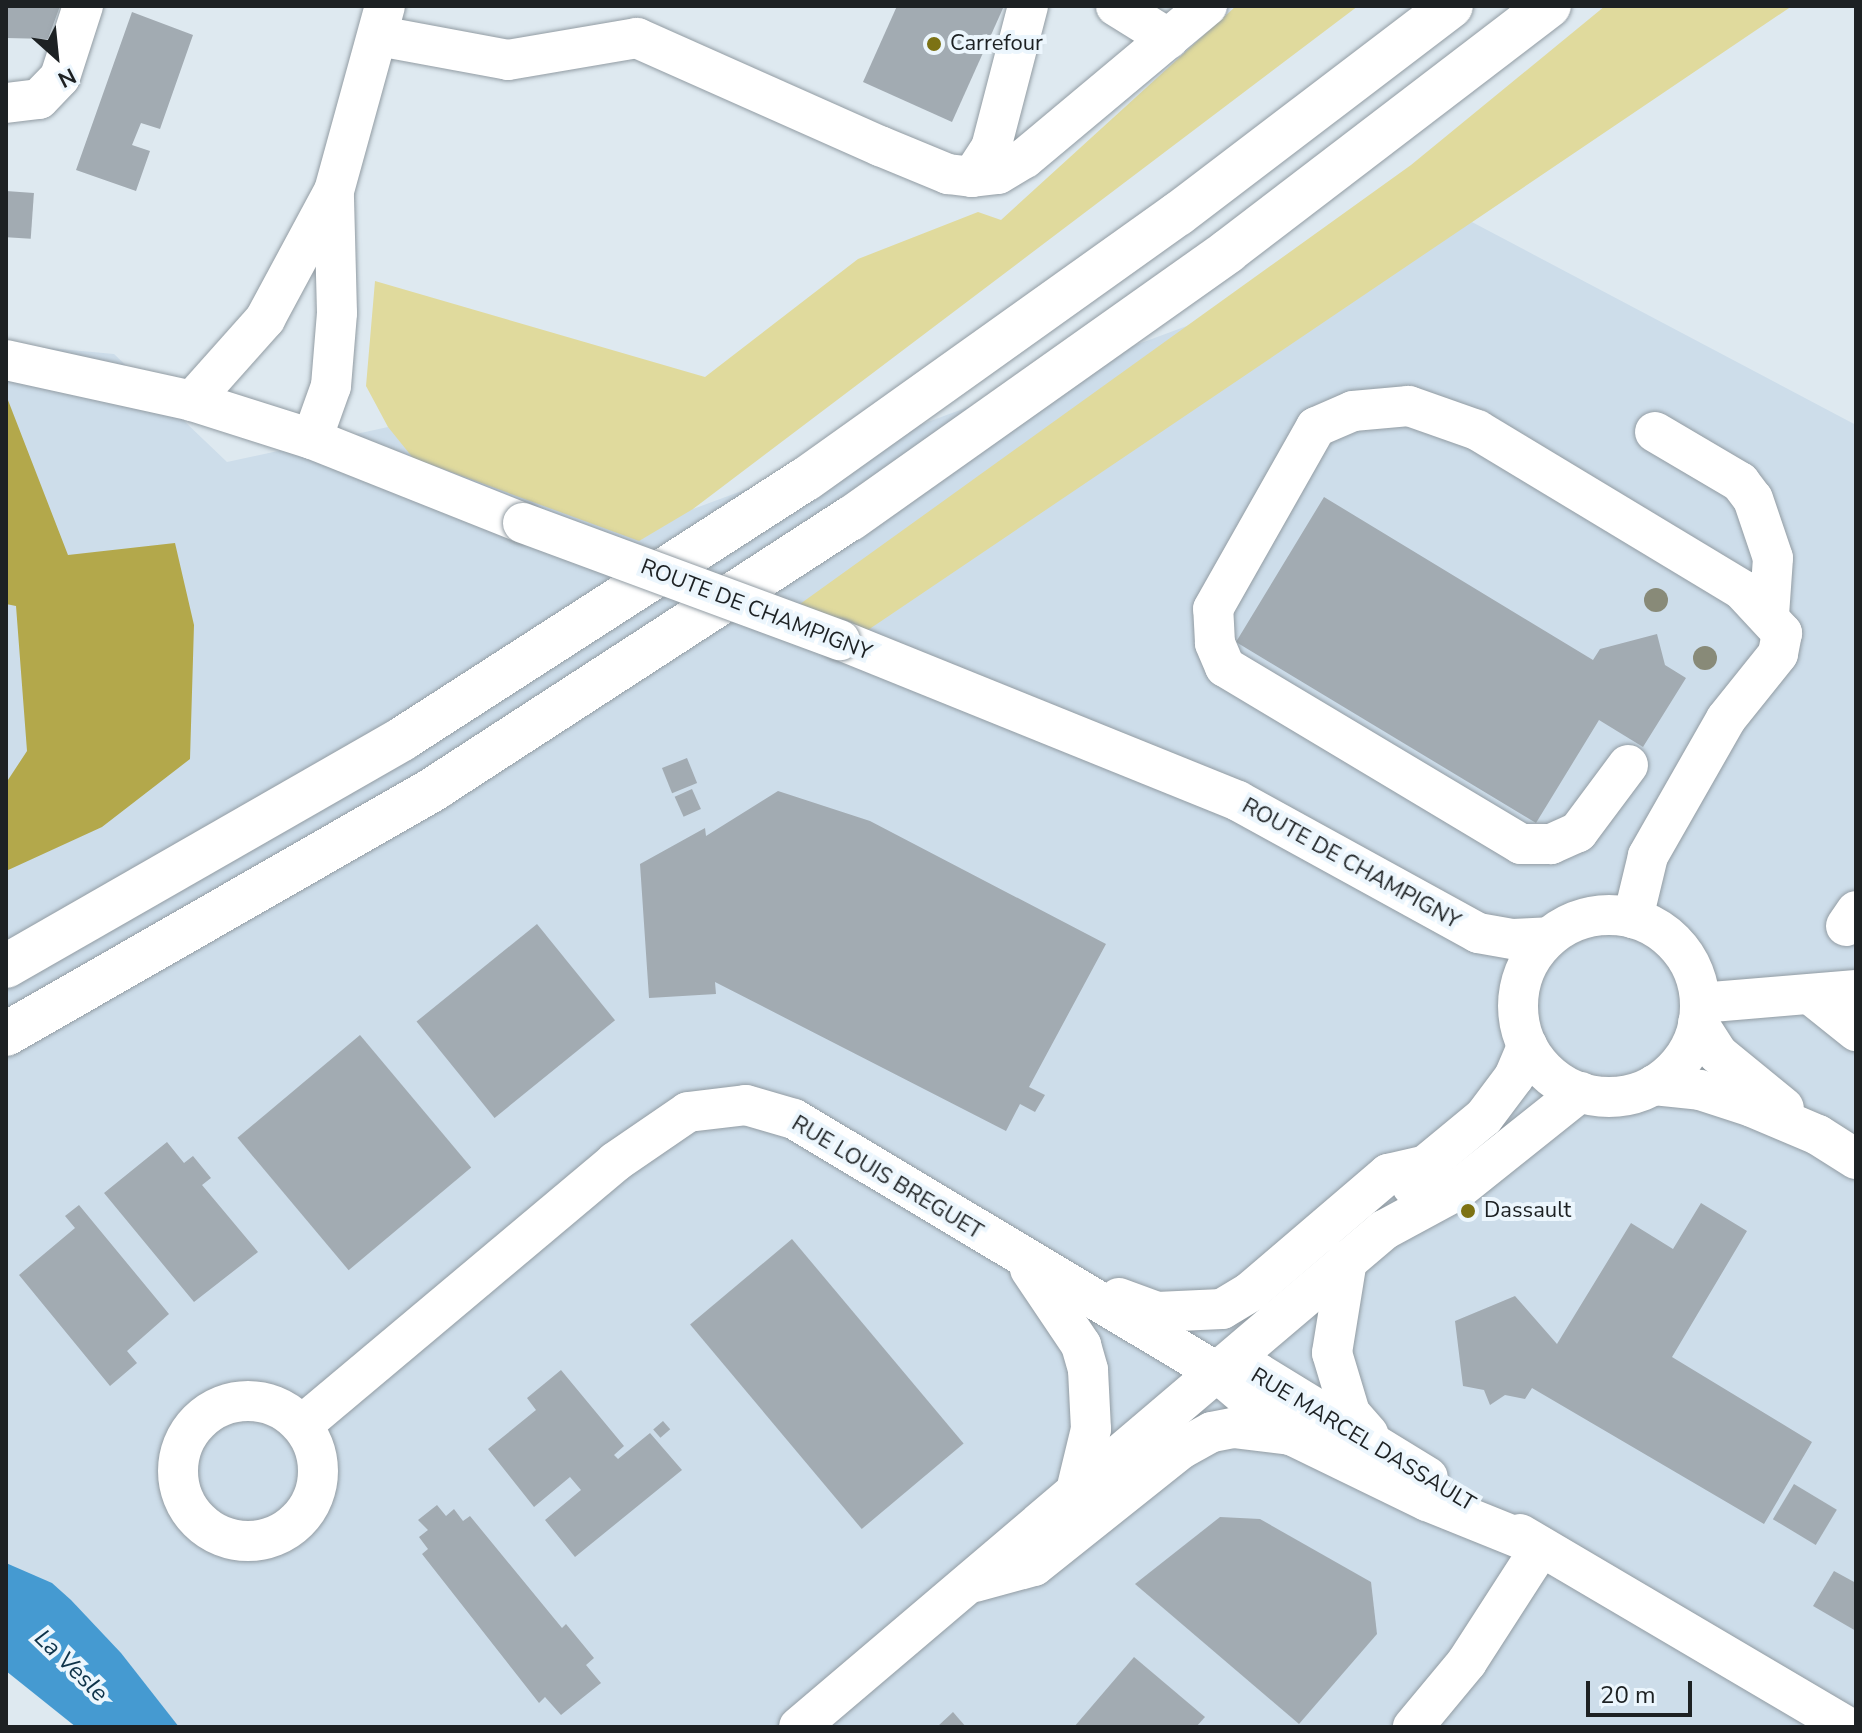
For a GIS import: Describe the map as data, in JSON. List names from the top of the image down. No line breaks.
{"streets":{"street":["ROUTE DE CHAMPIGNY","RUE LOUIS BREGUET","RUE MARCEL DASSAULT"]},"crossings":[["RUE LOUIS BREGUET","RUE MARCEL DASSAULT"]],"water":["La Vesle"],"places":["Carrefour","Dassault"],"scale_bar":"20 m","north":"bottom right"}
